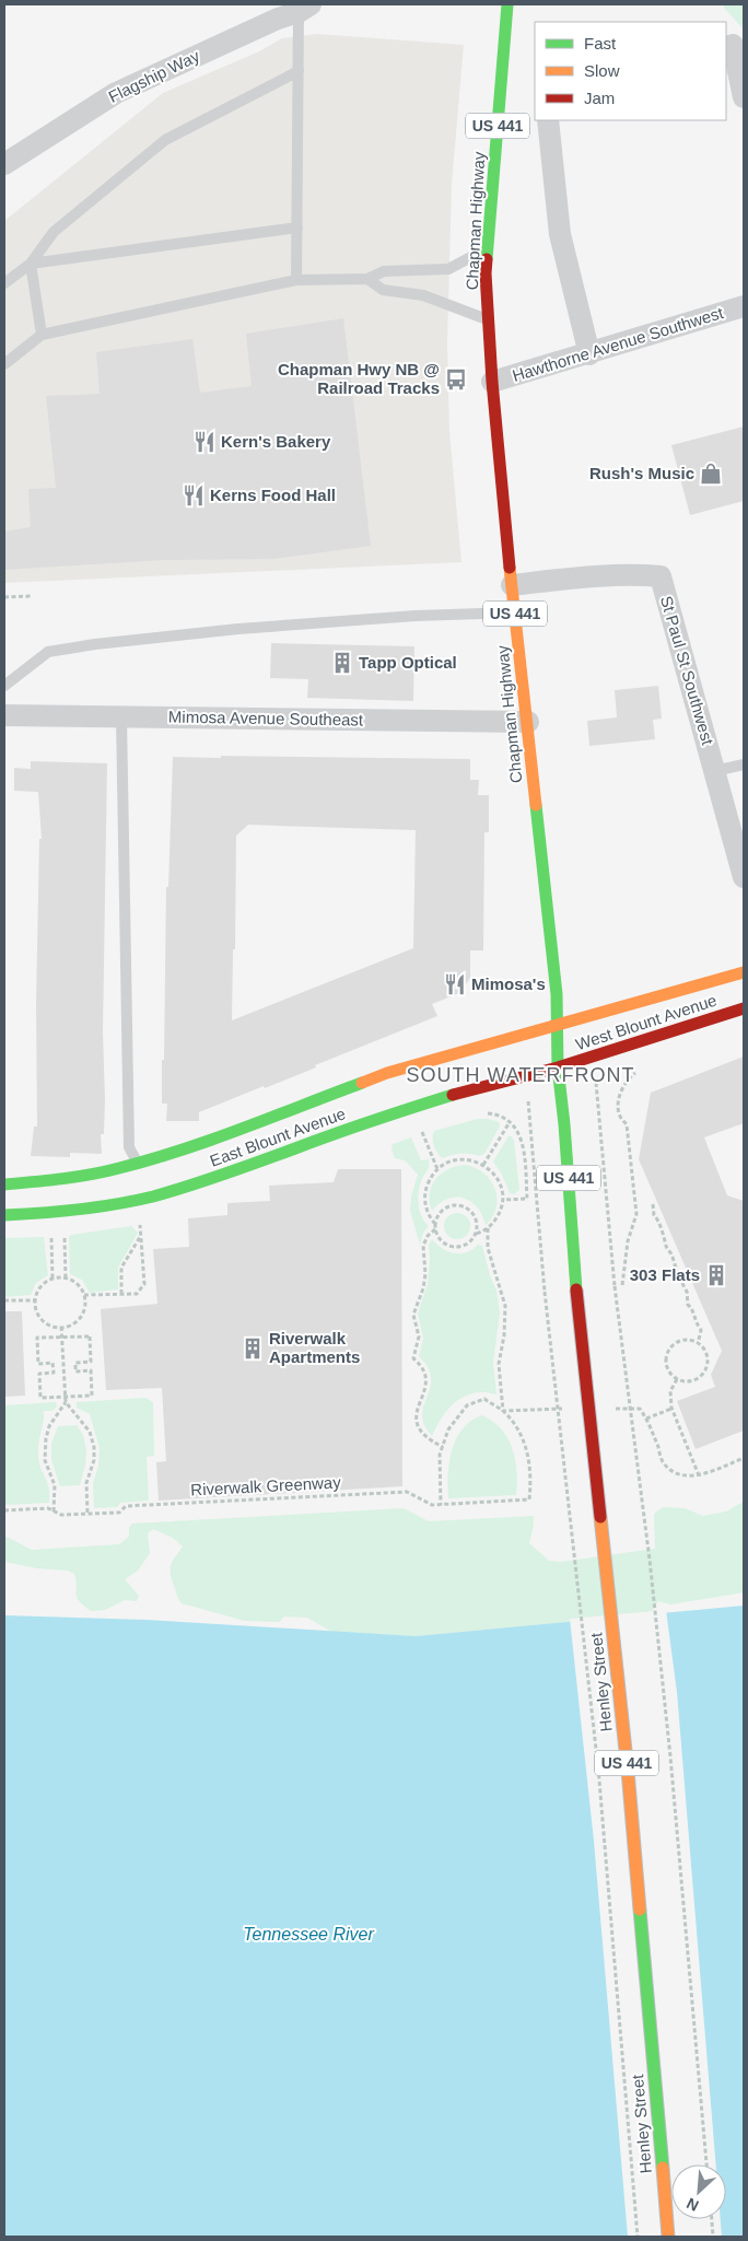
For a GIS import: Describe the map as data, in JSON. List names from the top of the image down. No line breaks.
{"streets":{"main road":["US 441","Chapman Highway","West Blount Avenue","East Blount Avenue","Henley Street"],"street":["Flagship Way","Hawthorne Avenue Southwest","St Paul St Southwest","Mimosa Avenue Southeast"],"path":["Riverwalk Greenway"]},"crossings":[["Chapman Highway","Hawthorne Avenue Southwest"],["Chapman Highway","St Paul St Southwest"],["Chapman Highway","Mimosa Avenue Southeast"],["Chapman Highway","West Blount Avenue"],["Chapman Highway","East Blount Avenue"],["Chapman Highway","Henley Street"],["West Blount Avenue","East Blount Avenue"]],"districts":["SOUTH WATERFRONT"],"water":["Tennessee River"],"places":{"bus stop":["Chapman Hwy NB @ Railroad Tracks"],"restaurant":["Kern's Bakery","Kerns Food Hall","Mimosa's"],"shop":["Rush's Music"],"building":["Tapp Optical","303 Flats","Riverwalk Apartments"]},"legend":["Fast","Slow","Jam"],"north":"bottom left"}
